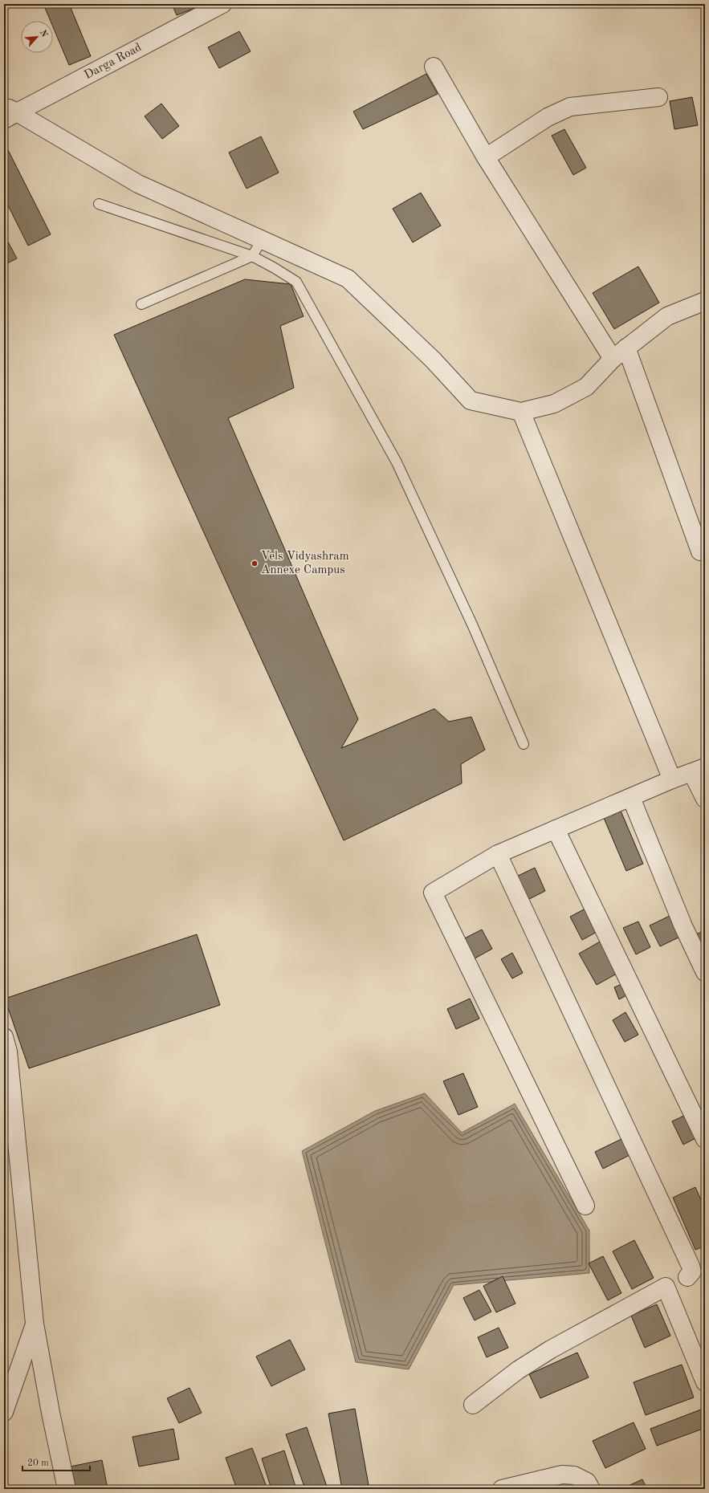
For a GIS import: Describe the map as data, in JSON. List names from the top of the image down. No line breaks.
{"streets":{"street":["Darga Road"]},"places":["Vels Vidyashram Annexe Campus"],"scale_bar":"20 m","north":"top right"}
